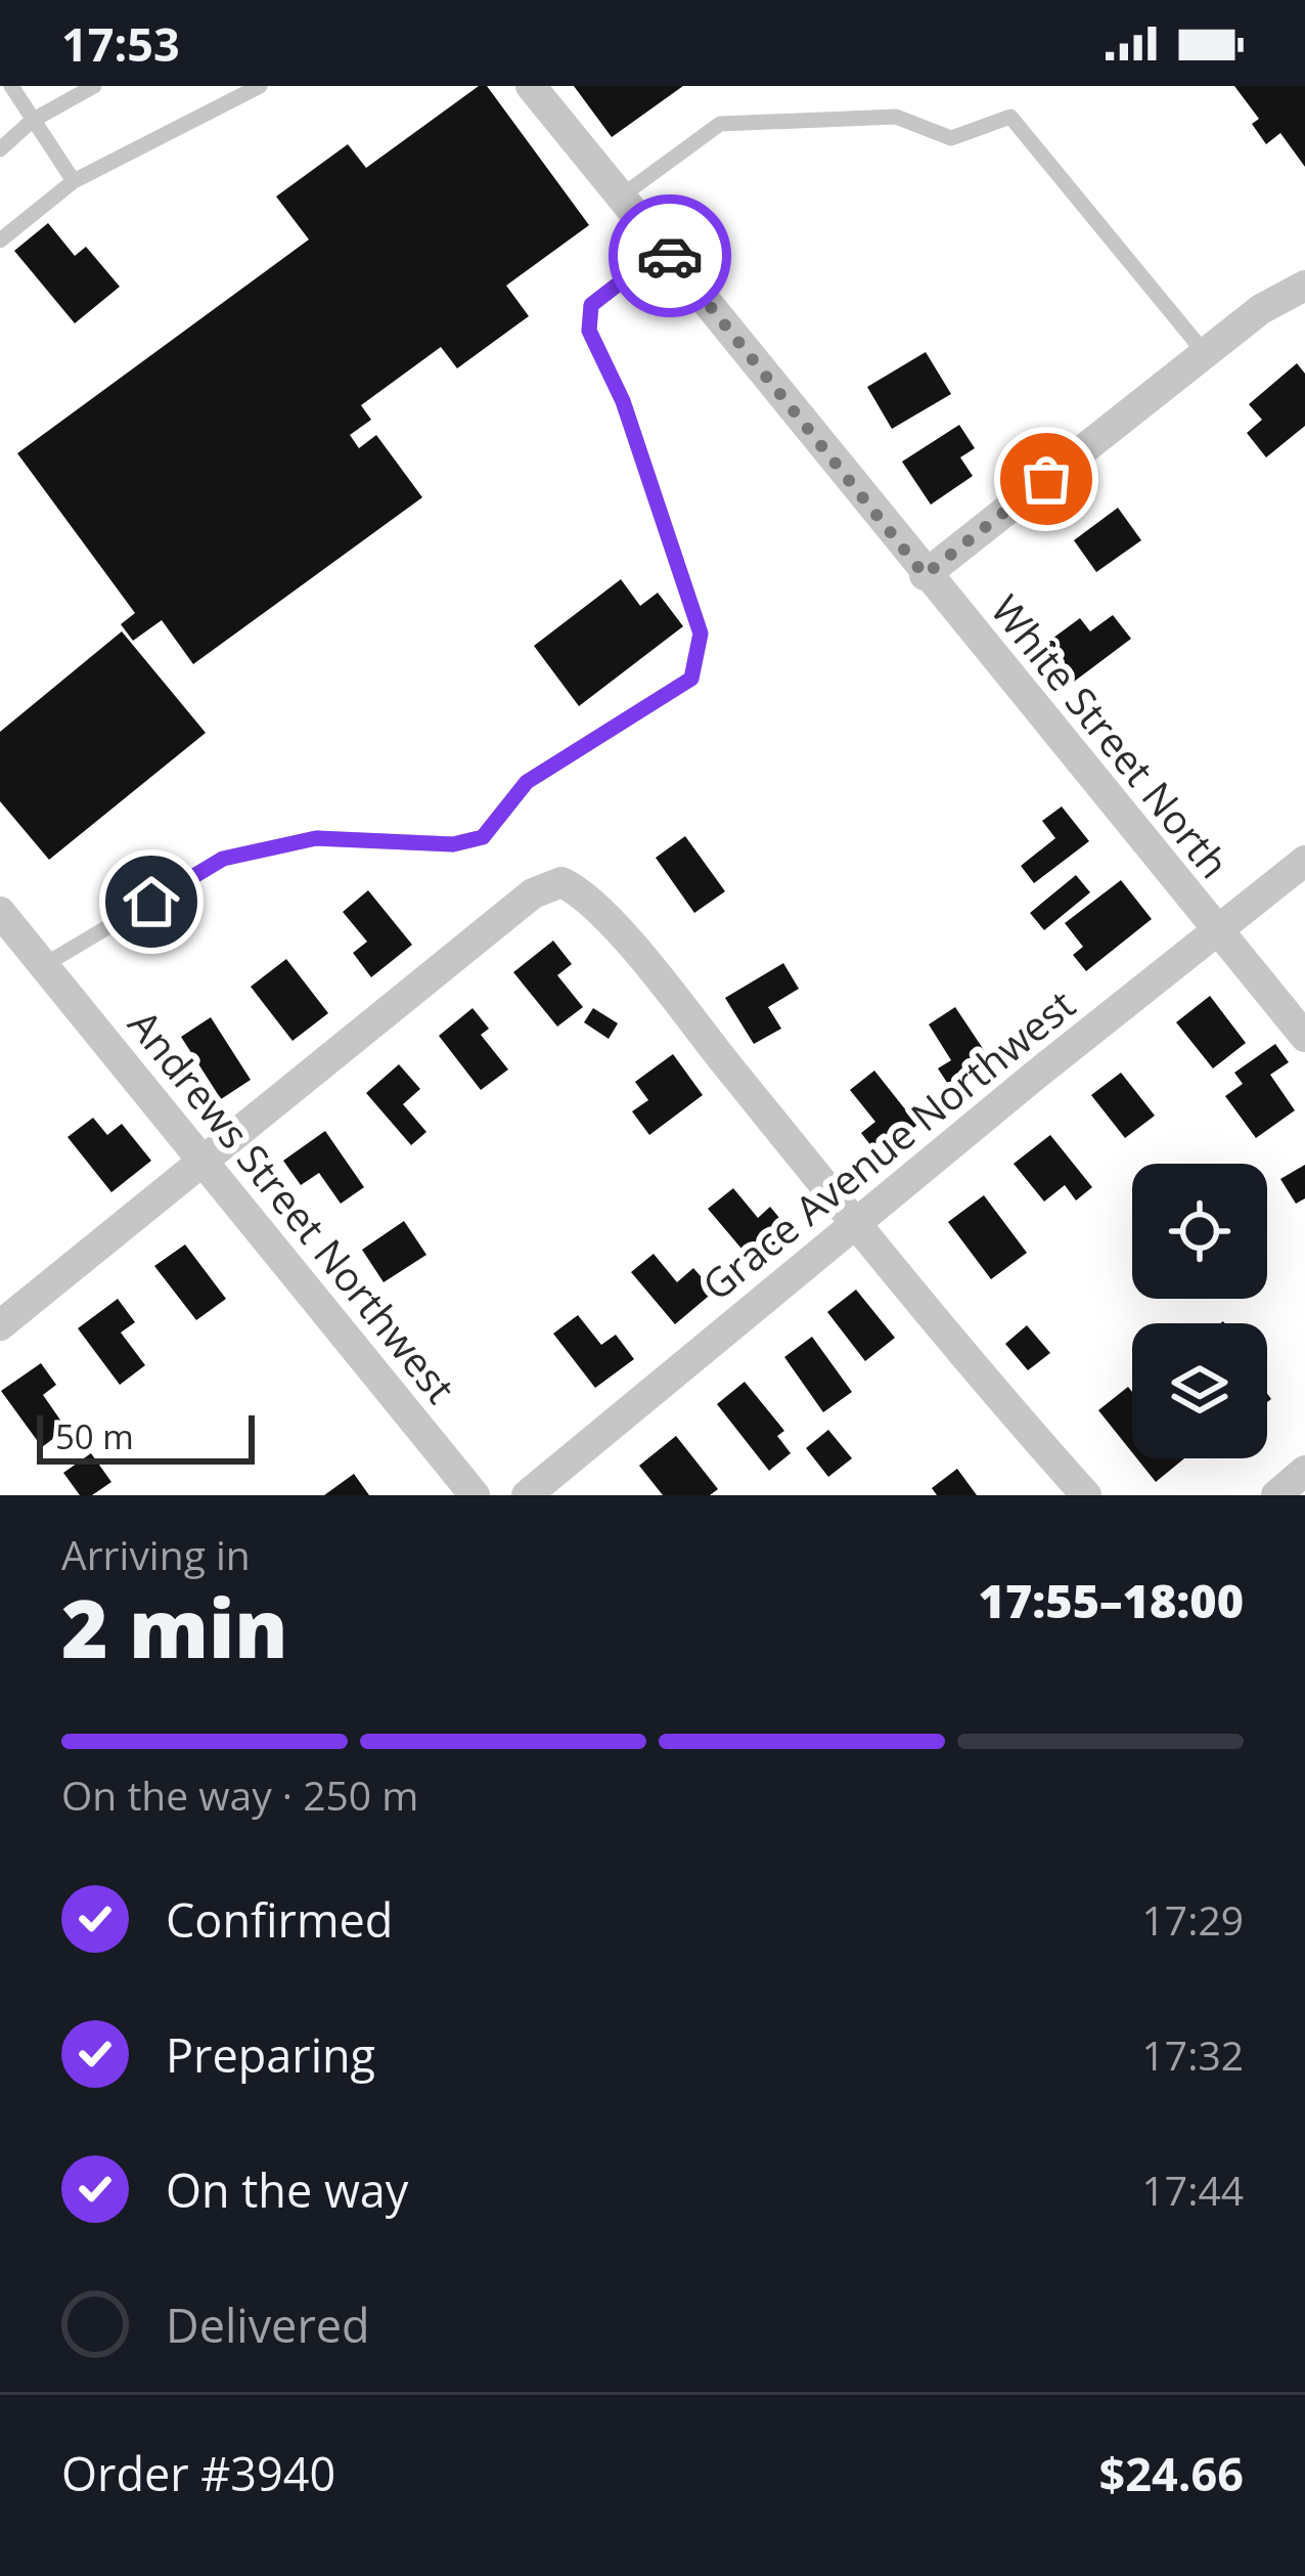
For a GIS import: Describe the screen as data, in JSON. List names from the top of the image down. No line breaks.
{"streets":{"street":["White Street North","Grace Avenue Northwest","Andrews Street Northwest"]},"crossings":[["White Street North","Grace Avenue Northwest"]],"scale_bar":"50 m","page":{"status":"17:53","scale":"50 m","heading":["2 min","Arriving in","17:55–18:00"],"panel":["Order #3940","$24.66"],"bar":"On the way · 250 m","list":[["Confirmed","17:29"],["Preparing","17:32"],["On the way","17:44"],"Delivered"]}}
